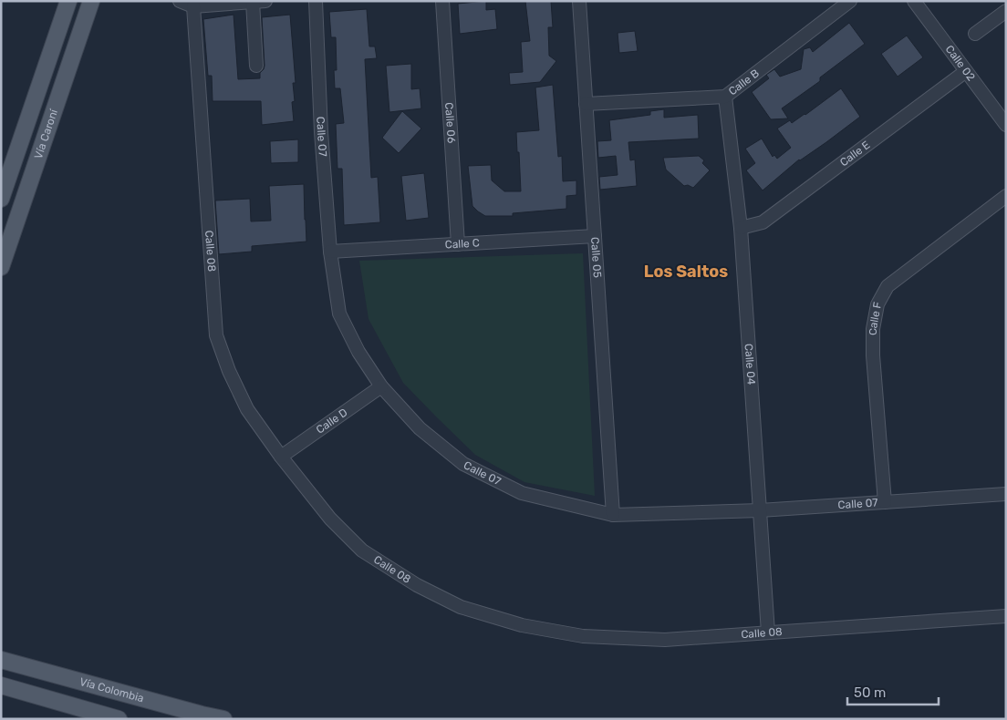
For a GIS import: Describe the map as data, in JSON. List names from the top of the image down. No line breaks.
{"streets":{"main road":["Vía Caroní","Vía Colombia"],"street":["Calle 02","Calle B","Calle 06","Calle 07","Calle E","Calle C","Calle 08","Calle 05","Calle F","Calle 04","Calle D"]},"crossings":[["Calle 02","Calle E"],["Calle B","Calle 05"],["Calle B","Calle 04"],["Calle 06","Calle C"],["Calle 07","Calle C"],["Calle 07","Calle 05"],["Calle 07","Calle F"],["Calle 07","Calle 04"],["Calle 07","Calle D"],["Calle E","Calle 04"],["Calle C","Calle 05"],["Calle 08","Calle 04"],["Calle 08","Calle D"]],"districts":["Los Saltos"],"scale_bar":"50 m"}
